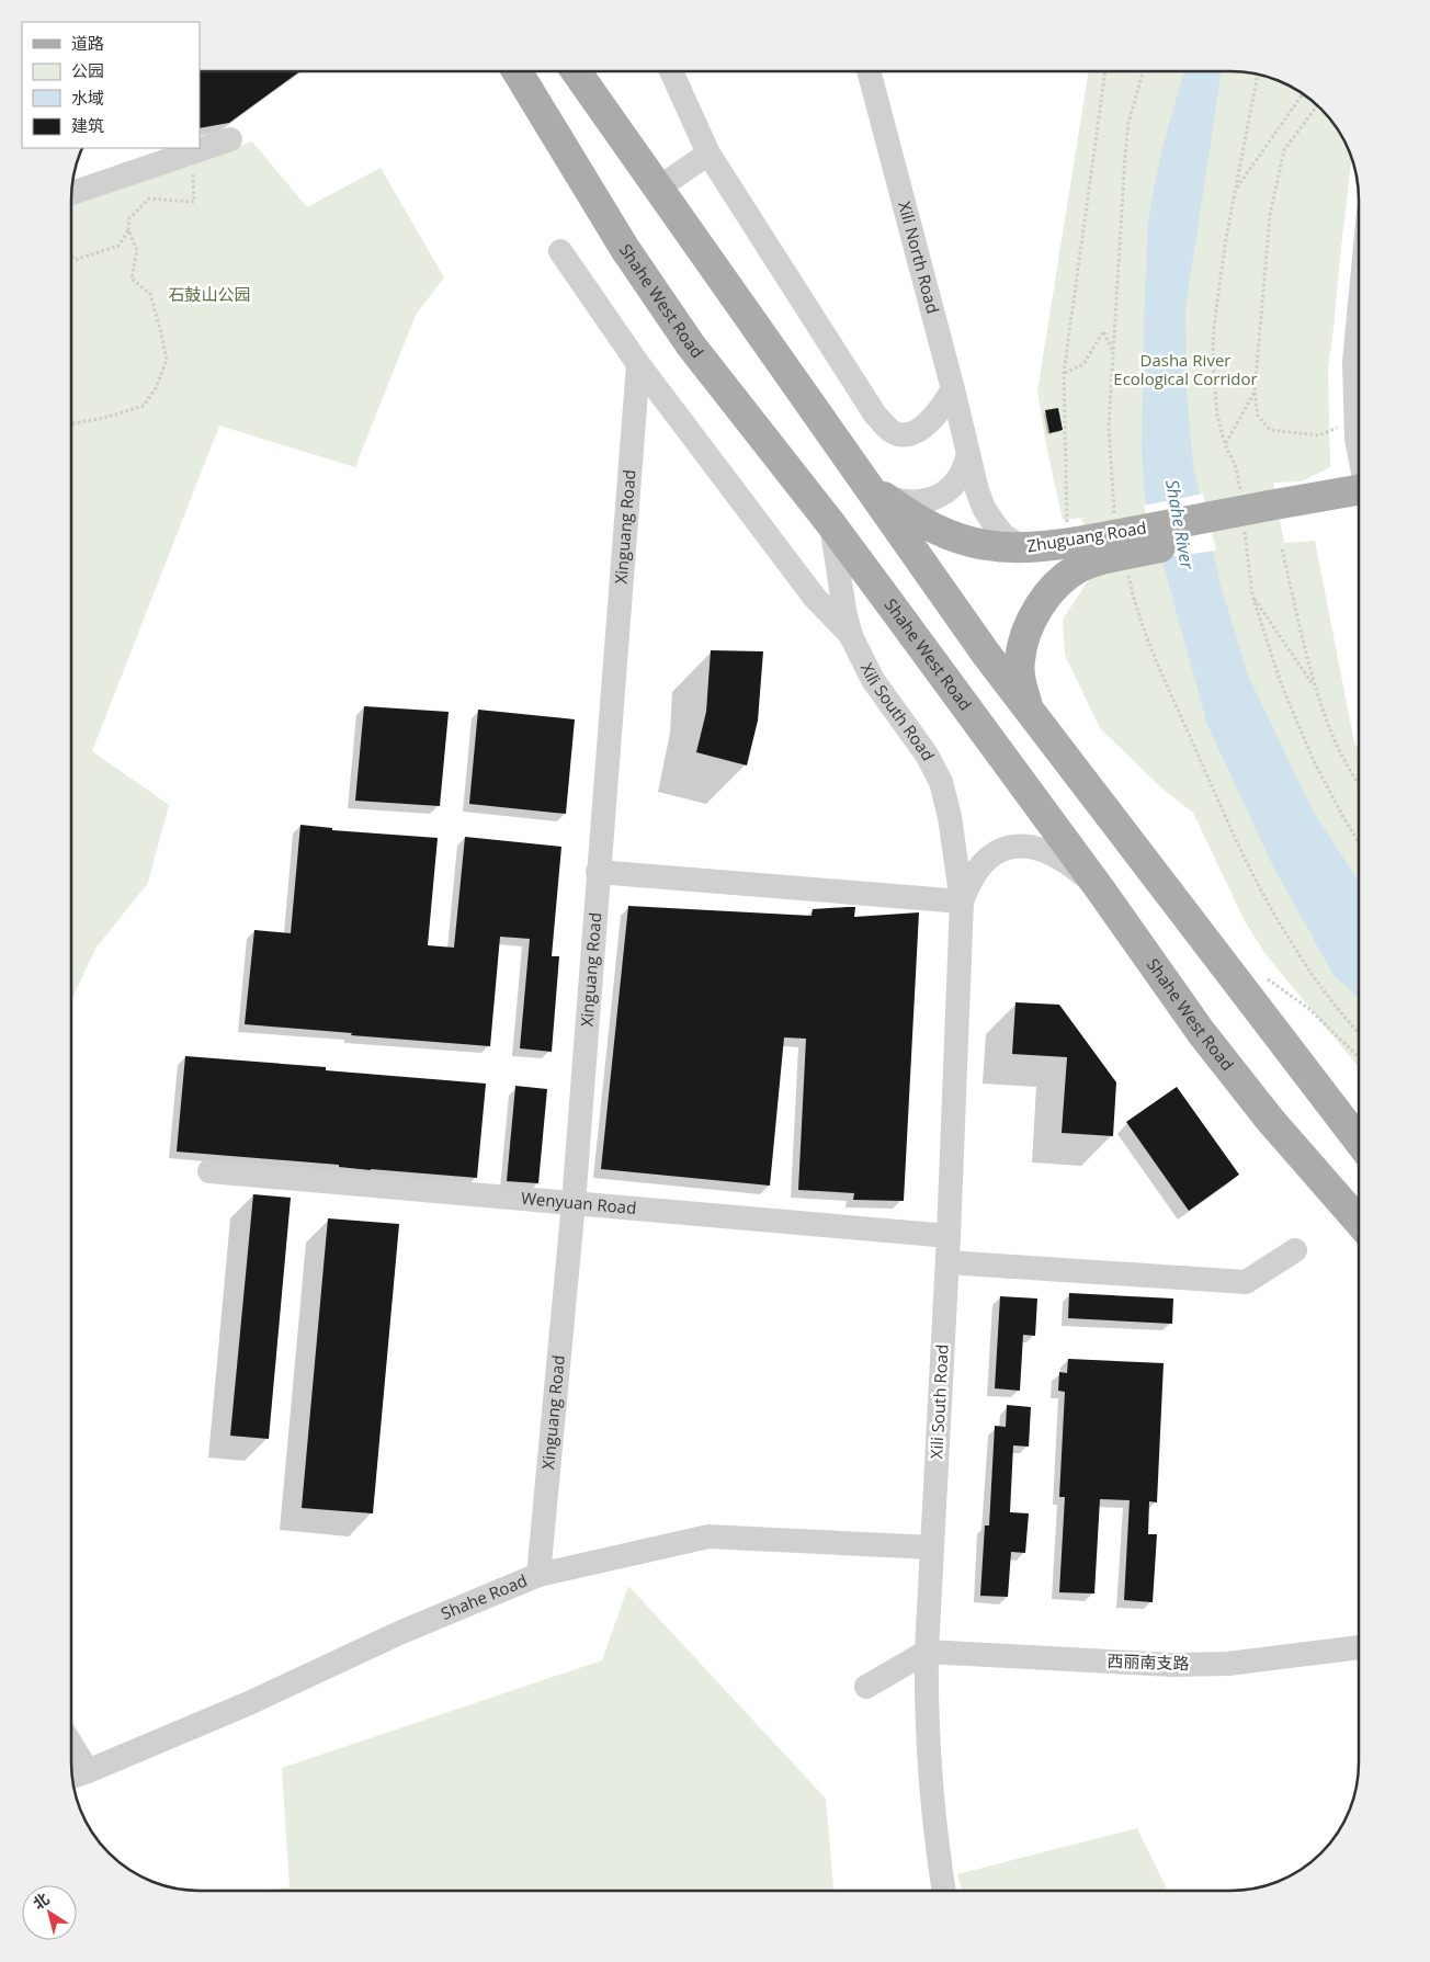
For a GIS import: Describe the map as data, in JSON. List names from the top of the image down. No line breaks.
{"streets":{"main road":["Shahe West Road","Zhuguang Road"],"street":["Xili North Road","Xinguang Road","Xili South Road","Wenyuan Road","Shahe Road","西丽南支路"]},"crossings":[["Xili North Road","Zhuguang Road"],["Shahe West Road","Xili South Road"],["Xinguang Road","Wenyuan Road"],["Xinguang Road","Shahe Road"],["Xili South Road","Wenyuan Road"],["Xili South Road","Shahe Road"],["Xili South Road","西丽南支路"]],"water":["Shahe River"],"parks":["石鼓山公园","Dasha River Ecological Corridor"],"legend":["道路","公园","水域","建筑"],"north":"top left"}
